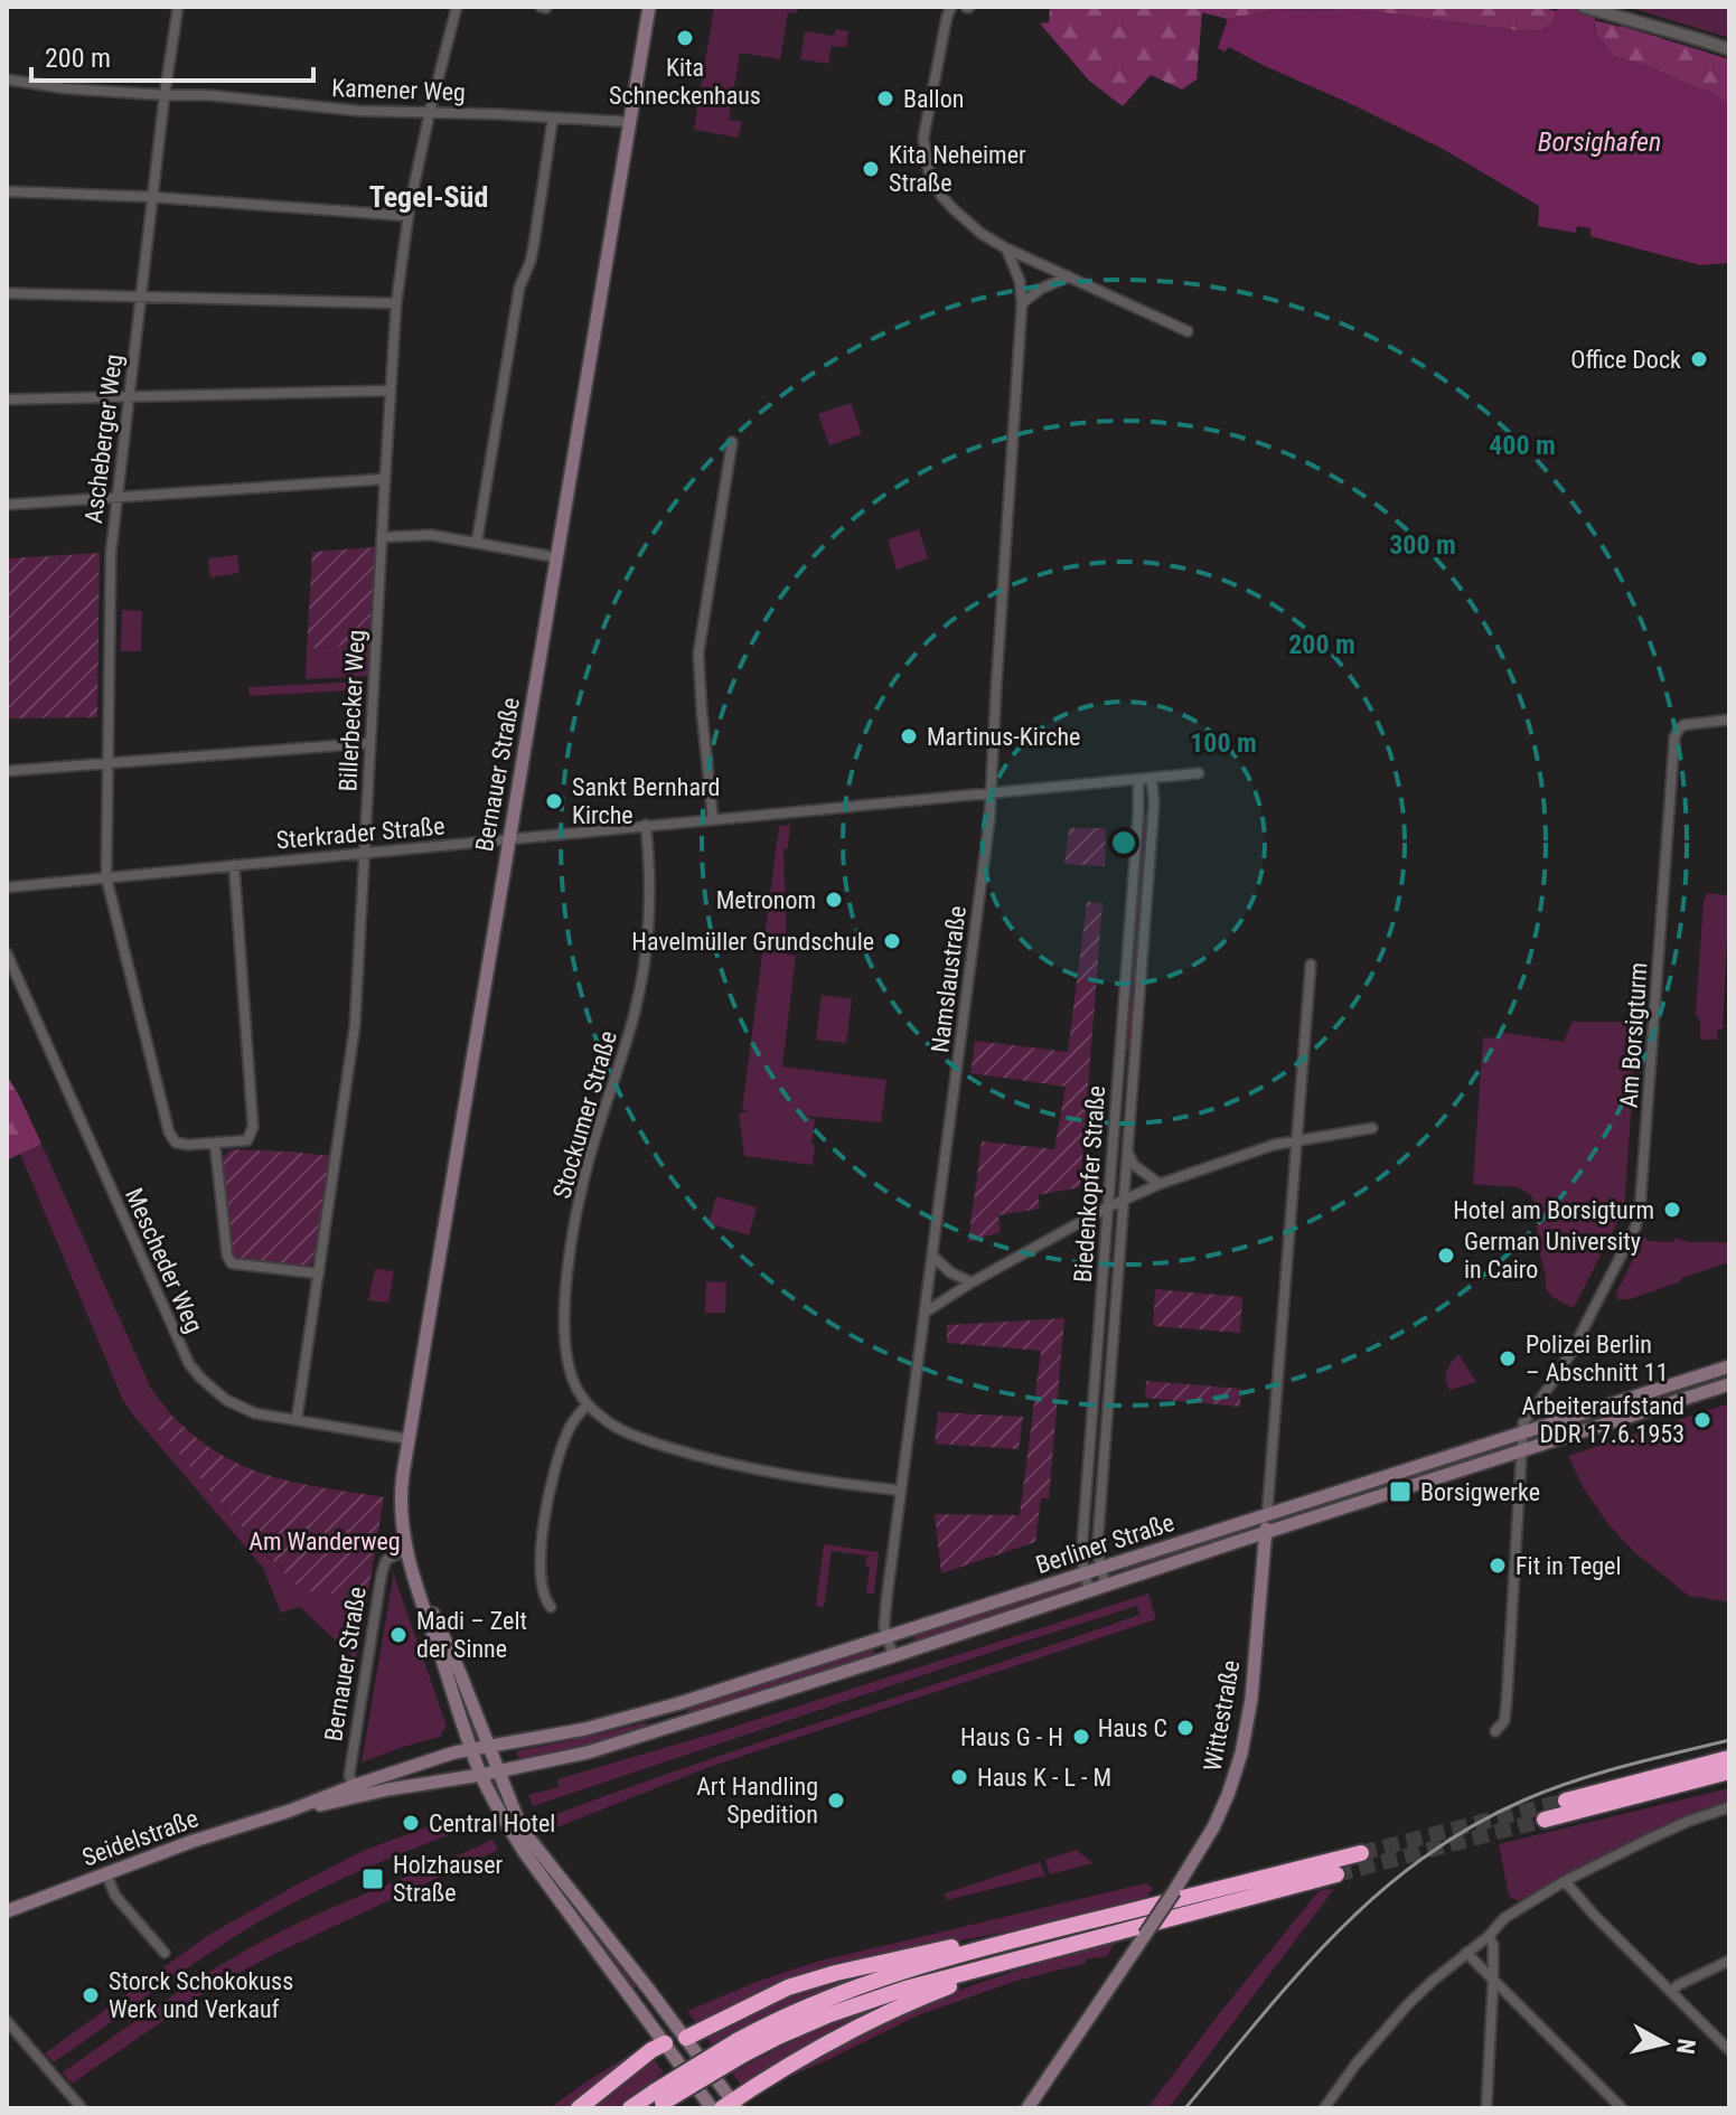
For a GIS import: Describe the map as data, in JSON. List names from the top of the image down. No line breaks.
{"streets":{"main road":["Bernauer Straße","Berliner Straße","Wittestraße","Seidelstraße"],"street":["Kamener Weg","Ascheberger Weg","Billerbecker Weg","Sterkrader Straße","Namslaustraße","Am Borsigturm","Stockumer Straße","Biedenkopfer Straße","Mescheder Weg"]},"crossings":[["Kamener Weg","Ascheberger Weg"],["Kamener Weg","Billerbecker Weg"],["Kamener Weg","Bernauer Straße"],["Ascheberger Weg","Sterkrader Straße"],["Billerbecker Weg","Sterkrader Straße"],["Billerbecker Weg","Mescheder Weg"],["Bernauer Straße","Sterkrader Straße"],["Bernauer Straße","Mescheder Weg"],["Bernauer Straße","Berliner Straße"],["Bernauer Straße","Seidelstraße"],["Sterkrader Straße","Namslaustraße"],["Sterkrader Straße","Stockumer Straße"],["Sterkrader Straße","Biedenkopfer Straße"],["Namslaustraße","Stockumer Straße"],["Namslaustraße","Berliner Straße"],["Am Borsigturm","Berliner Straße"],["Biedenkopfer Straße","Berliner Straße"],["Berliner Straße","Wittestraße"],["Berliner Straße","Seidelstraße"]],"districts":["Tegel-Süd"],"water":["Borsighafen"],"parks":["Am Wanderweg"],"places":{"other":["Kita Schneckenhaus","Ballon","Kita Neheimer Straße","Office Dock","Martinus-Kirche","Sankt Bernhard Kirche","Metronom","Havelmüller Grundschule","Hotel am Borsigturm","German University in Cairo","Polizei Berlin – Abschnitt 11","Arbeiteraufstand DDR 17.6.1953","Fit in Tegel","Madi – Zelt der Sinne","Haus C","Haus G - H","Haus K - L - M","Art Handling Spedition","Central Hotel","Storck Schokokuss Werk und Verkauf"],"transit":["Borsigwerke","Holzhauser Straße"]},"scale_bar":"200 m","north":"right","rings":["400 m","300 m","200 m","100 m"]}
